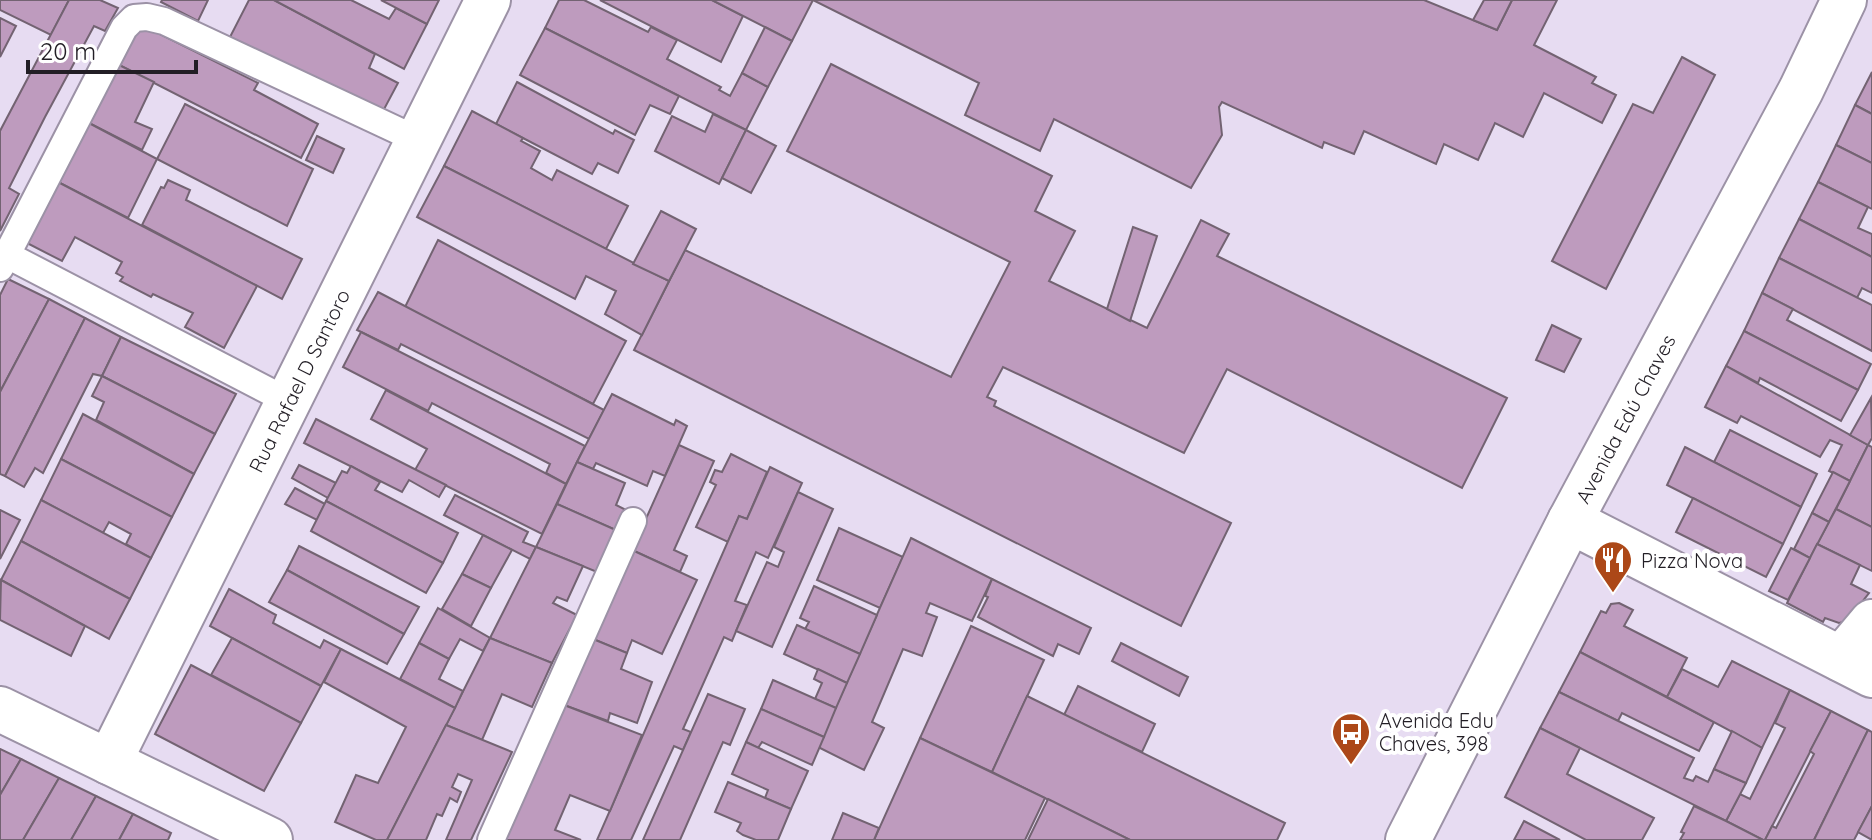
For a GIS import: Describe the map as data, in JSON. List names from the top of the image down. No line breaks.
{"streets":{"street":["Rua Rafael D Santoro","Avenida Edú Chaves"]},"places":{"restaurant":["Pizza Nova"],"bus stop":["Avenida Edu Chaves, 398"]},"scale_bar":"20 m"}
